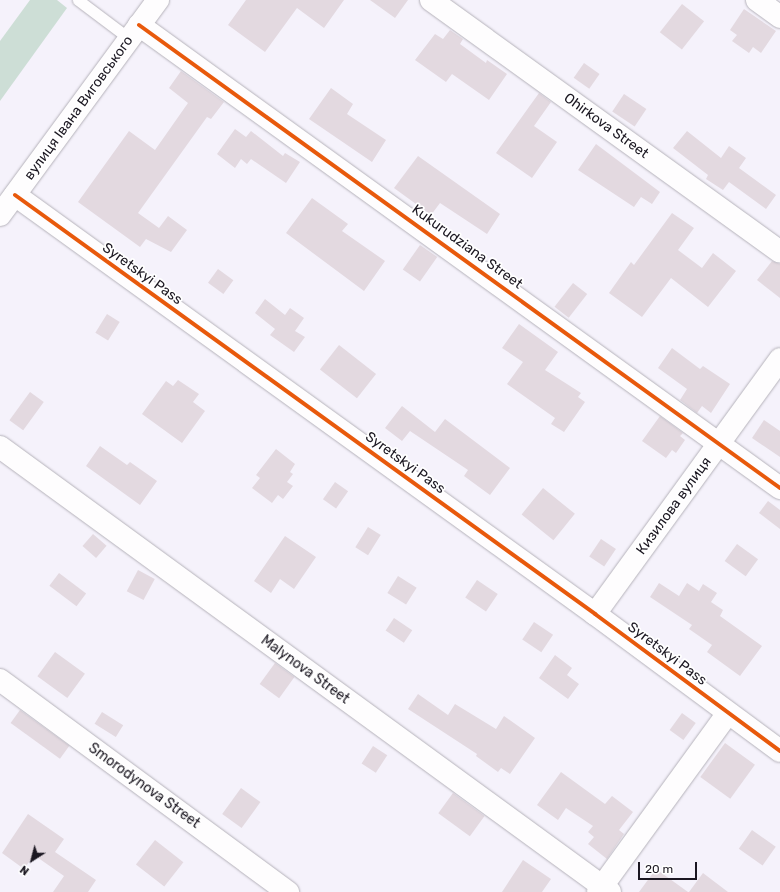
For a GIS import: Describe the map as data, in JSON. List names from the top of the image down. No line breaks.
{"streets":{"street":["вулиця Івана Виговського","Ohirkova Street","Kukurudziana Street","Syretskyi Pass","Кизилова вулиця","Malynova Street","Smorodynova Street"]},"crossings":[["вулиця Івана Виговського","Kukurudziana Street"],["вулиця Івана Виговського","Syretskyi Pass"],["Kukurudziana Street","Кизилова вулиця"],["Syretskyi Pass","Кизилова вулиця"]],"scale_bar":"20 m","north":"bottom left"}
